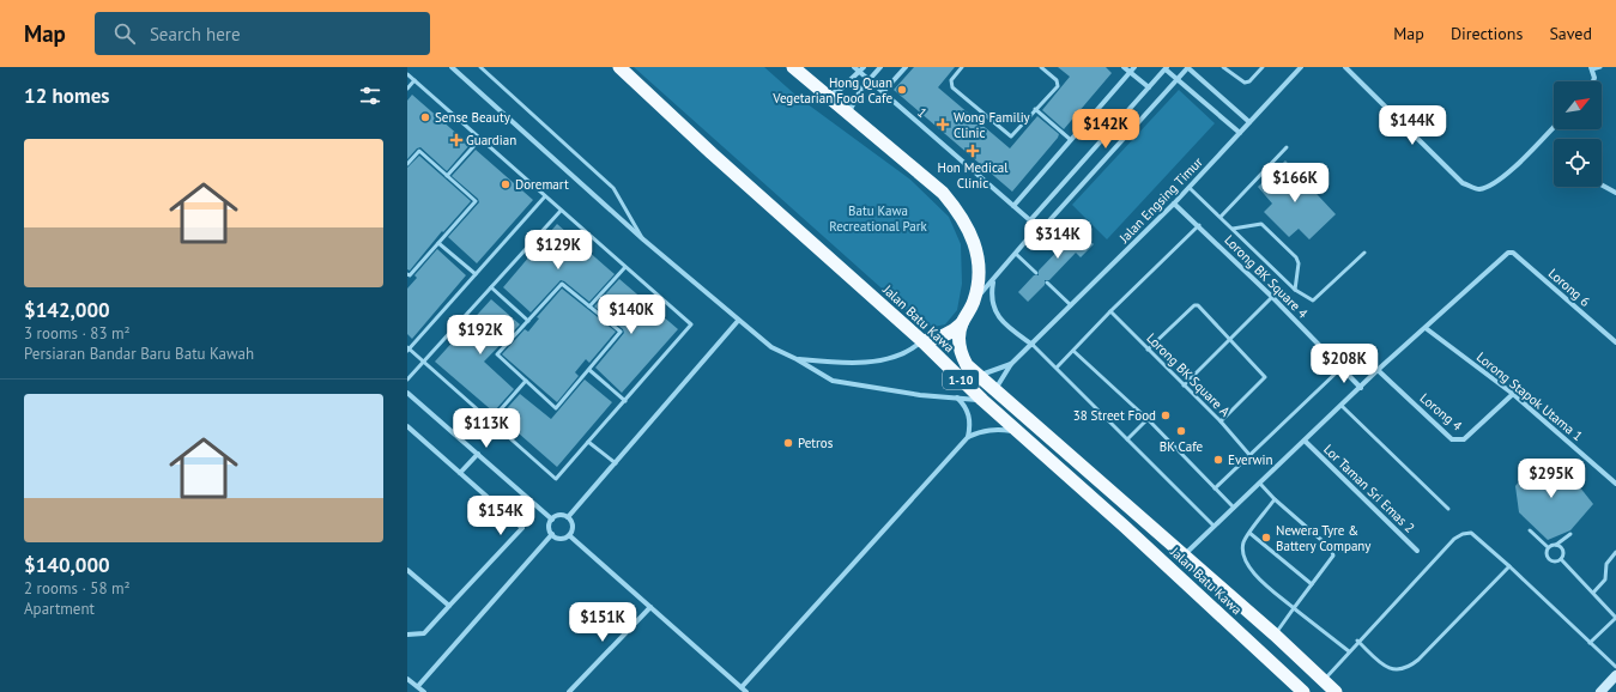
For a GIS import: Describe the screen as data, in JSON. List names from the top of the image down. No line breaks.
{"streets":{"highway":["Jalan Batu Kawa","1-10"],"street":["1","Jalan Engsing Timur","Lorong BK Square 4","Lorong 6","Lorong Stapok Utama 1","Lorong 4","Lor Taman Sri Emas 2"],"lane":["Lorong BK Square A"]},"crossings":[["Jalan Engsing Timur","Lorong BK Square 4"],["Jalan Engsing Timur","Jalan Batu Kawa"],["Lorong 6","Lorong Stapok Utama 1"],["Lorong Stapok Utama 1","Lorong 4"]],"parks":["Batu Kawa Recreational Park"],"places":{"other":["Hong Quan Vegetarian Food Cafe","Sense Beauty","Doremart","38 Street Food","BK Cafe","Petros","Everwin","Newera Tyre & Battery Company"],"health":["Wong Familiy Clinic","Guardian","Hon Medical Clinic"]},"north":"top right","page":{"header":"Map","search":"Search here","nav":["Map","Directions","Saved"],"heading":"12 homes","price":["$144K","$142K","$166K","$314K","$129K","$140K","$192K","$208K","$113K","$295K","$154K","$151K"],"list":[{"name":"$142,000","note":"3 rooms · 83 m² · Persiaran Bandar Baru Batu Kawah"},{"name":"$140,000","note":"2 rooms · 58 m² · Apartment"}]}}
